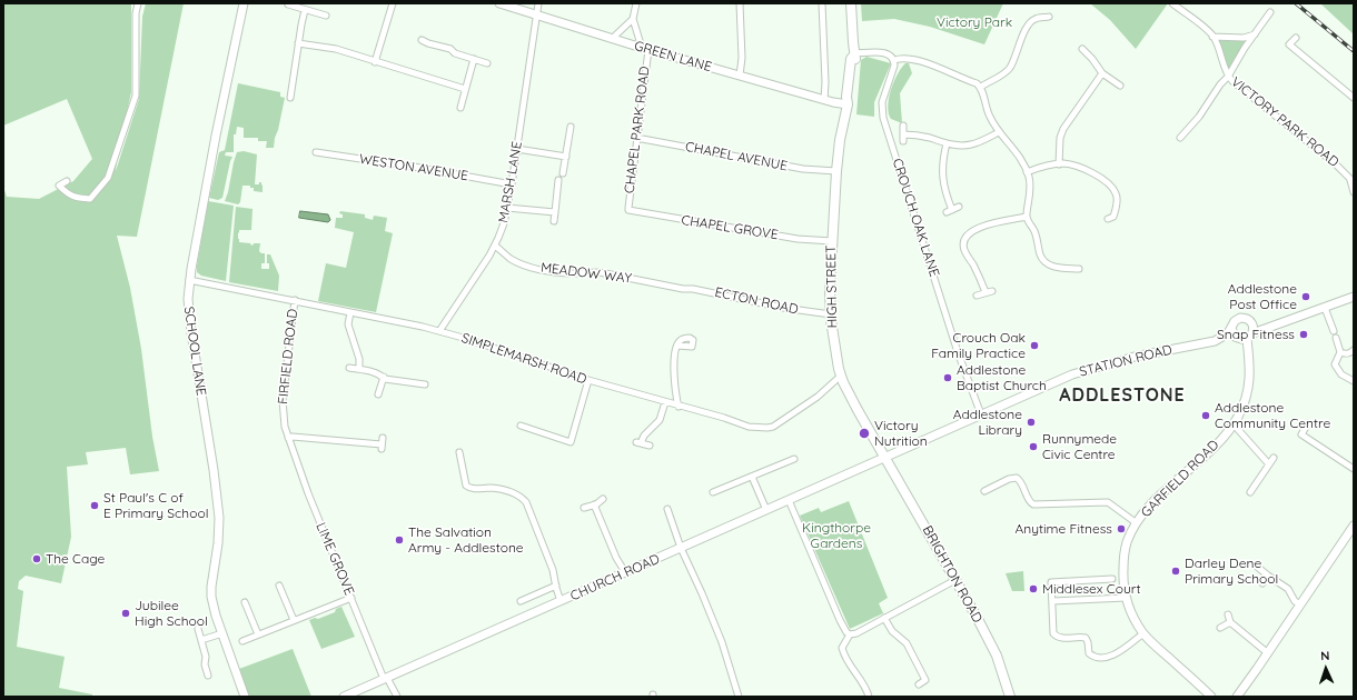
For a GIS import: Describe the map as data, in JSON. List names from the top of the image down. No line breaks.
{"streets":{"main road":["HIGH STREET","BRIGHTON ROAD"],"street":["GREEN LANE","VICTORY PARK ROAD","CHAPEL PARK ROAD","CHAPEL AVENUE","WESTON AVENUE","MARSH LANE","CROUCH OAK LANE","CHAPEL GROVE","MEADOW WAY","ECTON ROAD","SCHOOL LANE","FIRFIELD ROAD","SIMPLEMARSH ROAD","STATION ROAD","GARFIELD ROAD","LIME GROVE","CHURCH ROAD"]},"crossings":[["GREEN LANE","CHAPEL PARK ROAD"],["GREEN LANE","MARSH LANE"],["GREEN LANE","HIGH STREET"],["CHAPEL PARK ROAD","CHAPEL AVENUE"],["CHAPEL PARK ROAD","CHAPEL GROVE"],["CHAPEL AVENUE","HIGH STREET"],["WESTON AVENUE","MARSH LANE"],["MARSH LANE","MEADOW WAY"],["MARSH LANE","SIMPLEMARSH ROAD"],["CROUCH OAK LANE","STATION ROAD"],["CHAPEL GROVE","HIGH STREET"],["MEADOW WAY","ECTON ROAD"],["HIGH STREET","ECTON ROAD"],["HIGH STREET","SIMPLEMARSH ROAD"],["HIGH STREET","STATION ROAD"],["HIGH STREET","BRIGHTON ROAD"],["HIGH STREET","CHURCH ROAD"],["SCHOOL LANE","SIMPLEMARSH ROAD"],["FIRFIELD ROAD","SIMPLEMARSH ROAD"],["FIRFIELD ROAD","LIME GROVE"],["STATION ROAD","GARFIELD ROAD"],["STATION ROAD","BRIGHTON ROAD"],["STATION ROAD","CHURCH ROAD"],["LIME GROVE","CHURCH ROAD"],["BRIGHTON ROAD","CHURCH ROAD"]],"districts":["ADDLESTONE"],"parks":["Victory Park","Kingthorpe Gardens"],"places":["Addlestone Post Office","Snap Fitness","Crouch Oak Family Practice","Addlestone Baptist Church","Addlestone Community Centre","Addlestone Library","Victory Nutrition","Runnymede Civic Centre","St Paul's C of E Primary School","Anytime Fitness","The Salvation Army - Addlestone","The Cage","Darley Dene Primary School","Middlesex Court","Jubilee High School"],"north":"top"}
